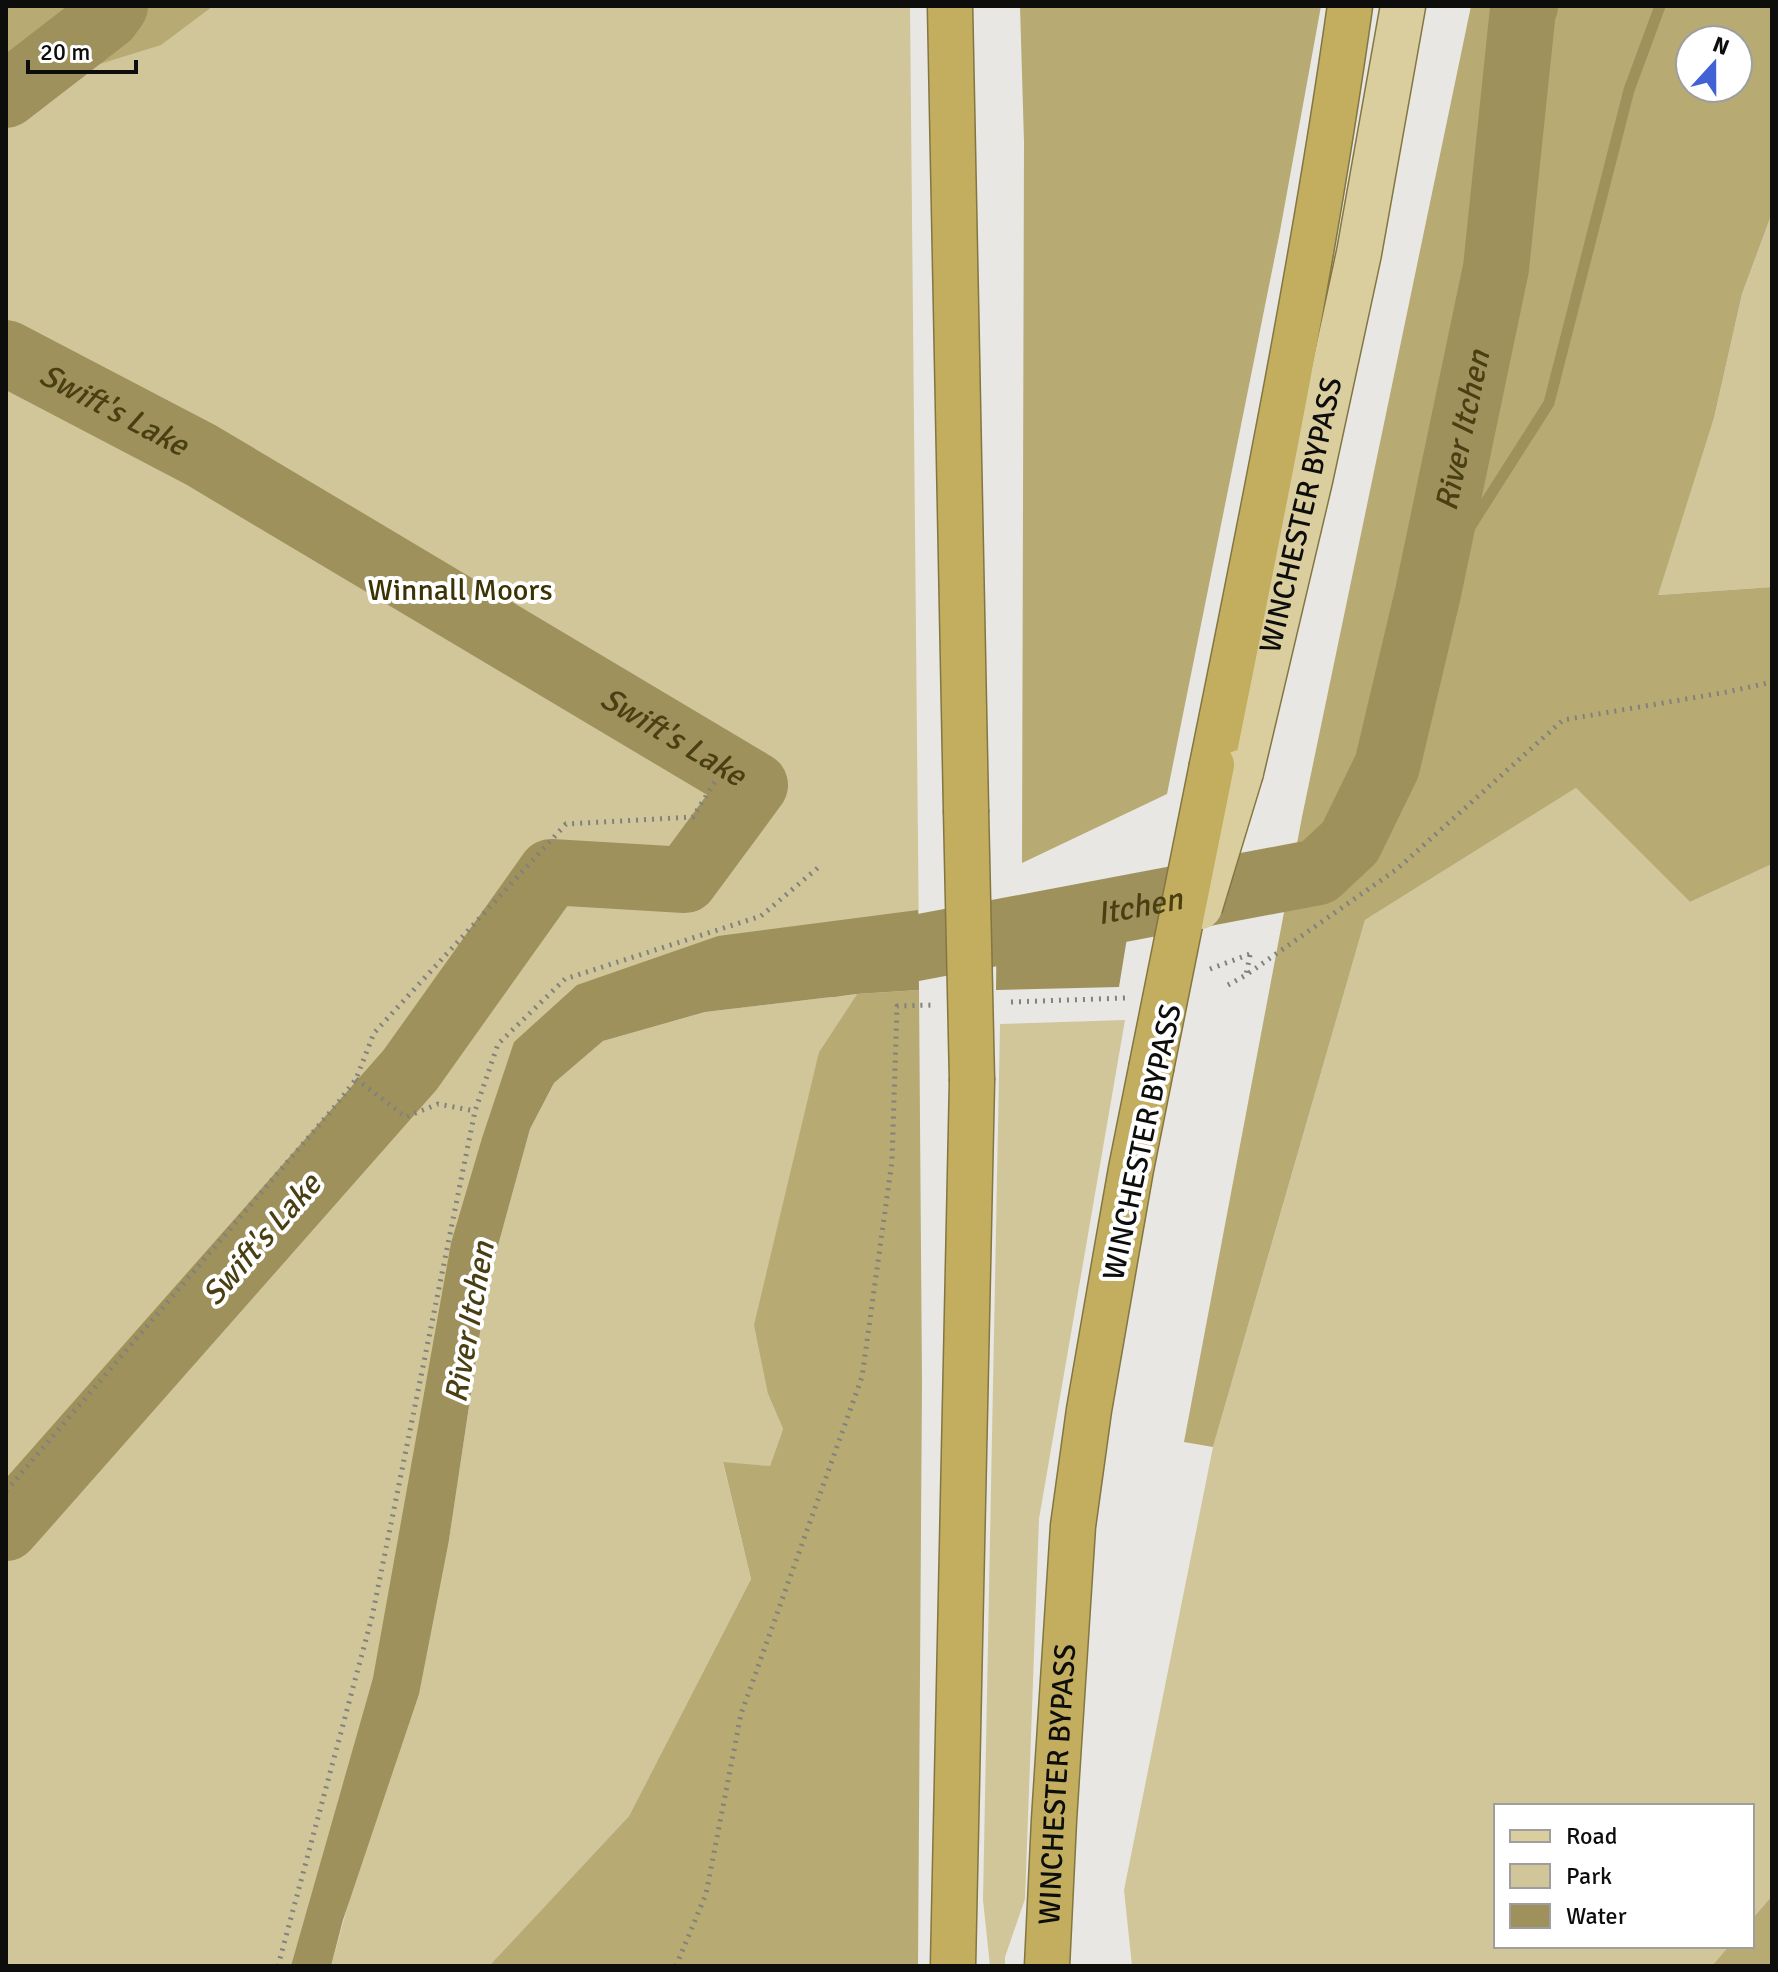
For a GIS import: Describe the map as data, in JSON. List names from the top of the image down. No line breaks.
{"streets":{"highway":["WINCHESTER BYPASS"]},"water":["Swift's Lake","River Itchen","Itchen"],"parks":["Winnall Moors"],"legend":["Road","Park","Water"],"scale_bar":"20 m","north":"top"}
